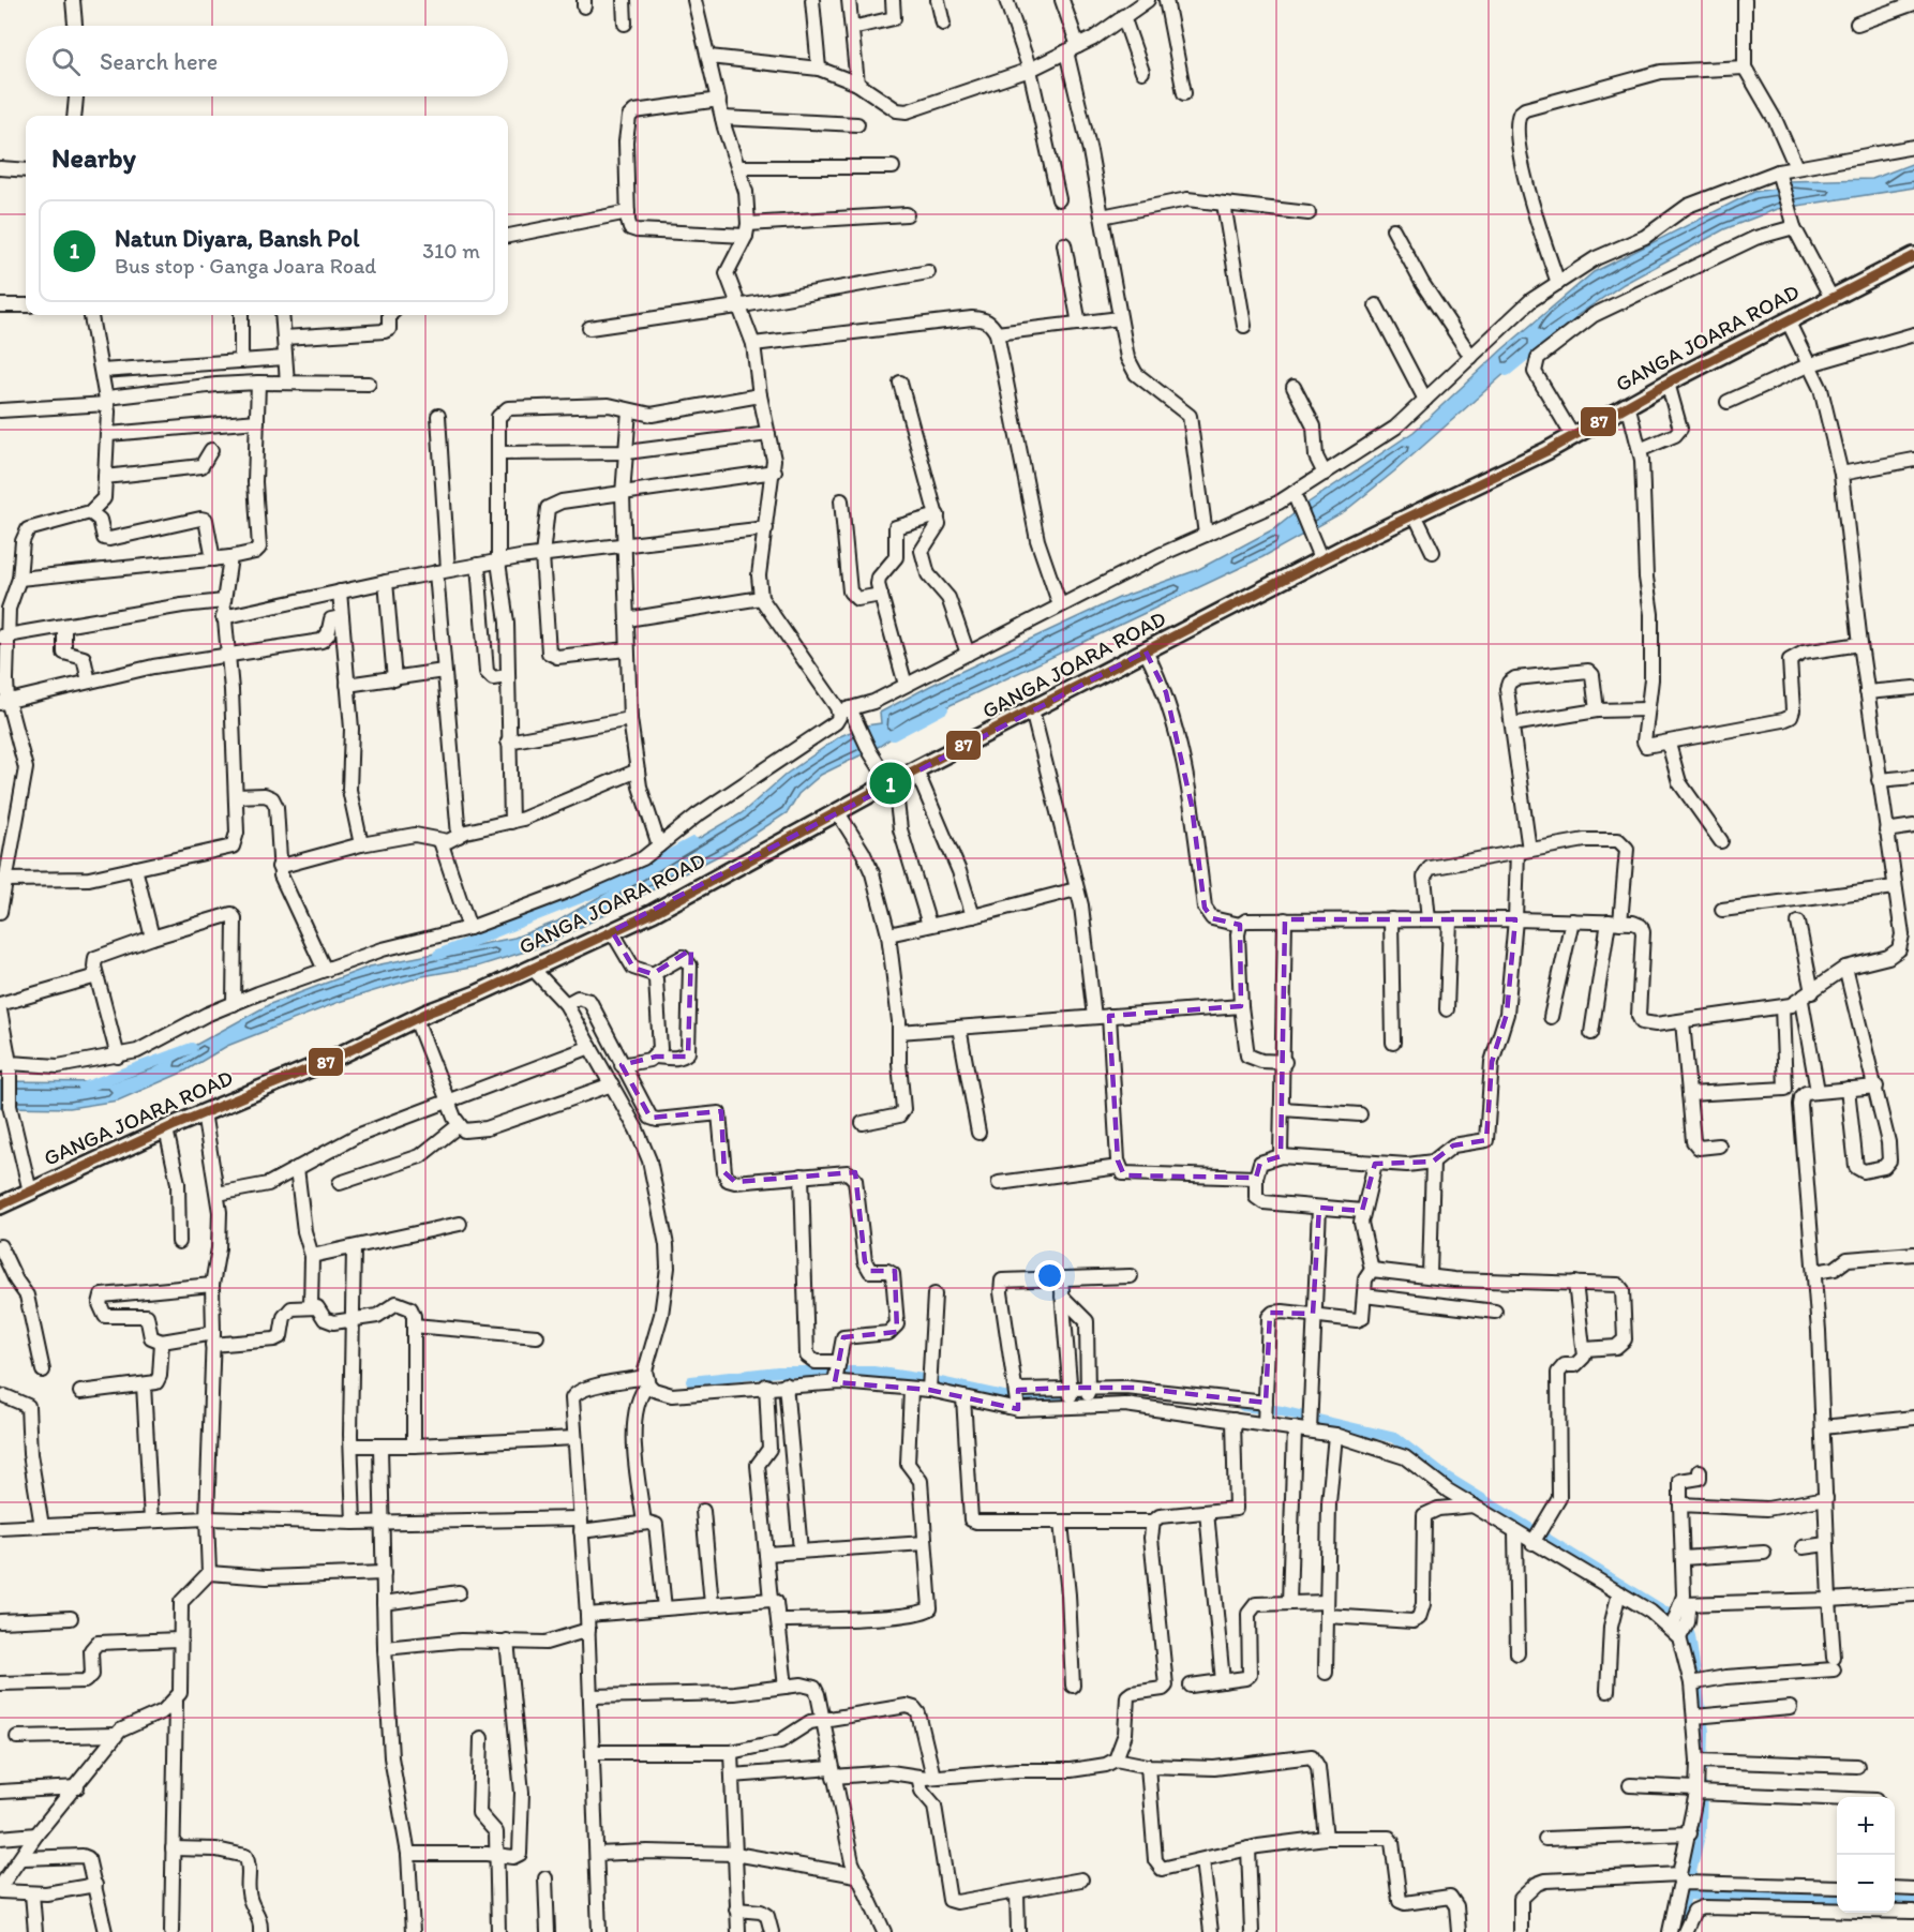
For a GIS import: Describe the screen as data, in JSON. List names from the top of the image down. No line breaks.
{"streets":{"main road":["GANGA JOARA ROAD"]},"lines":["transit line 87"],"page":{"search":"Search here","heading":"Nearby","list":[{"mark":"1","name":"Natun Diyara, Bansh Pol","note":"Bus stop · Ganga Joara Road","value":"310 m"}],"pins":"1","map_buttons":["+","−"]}}
